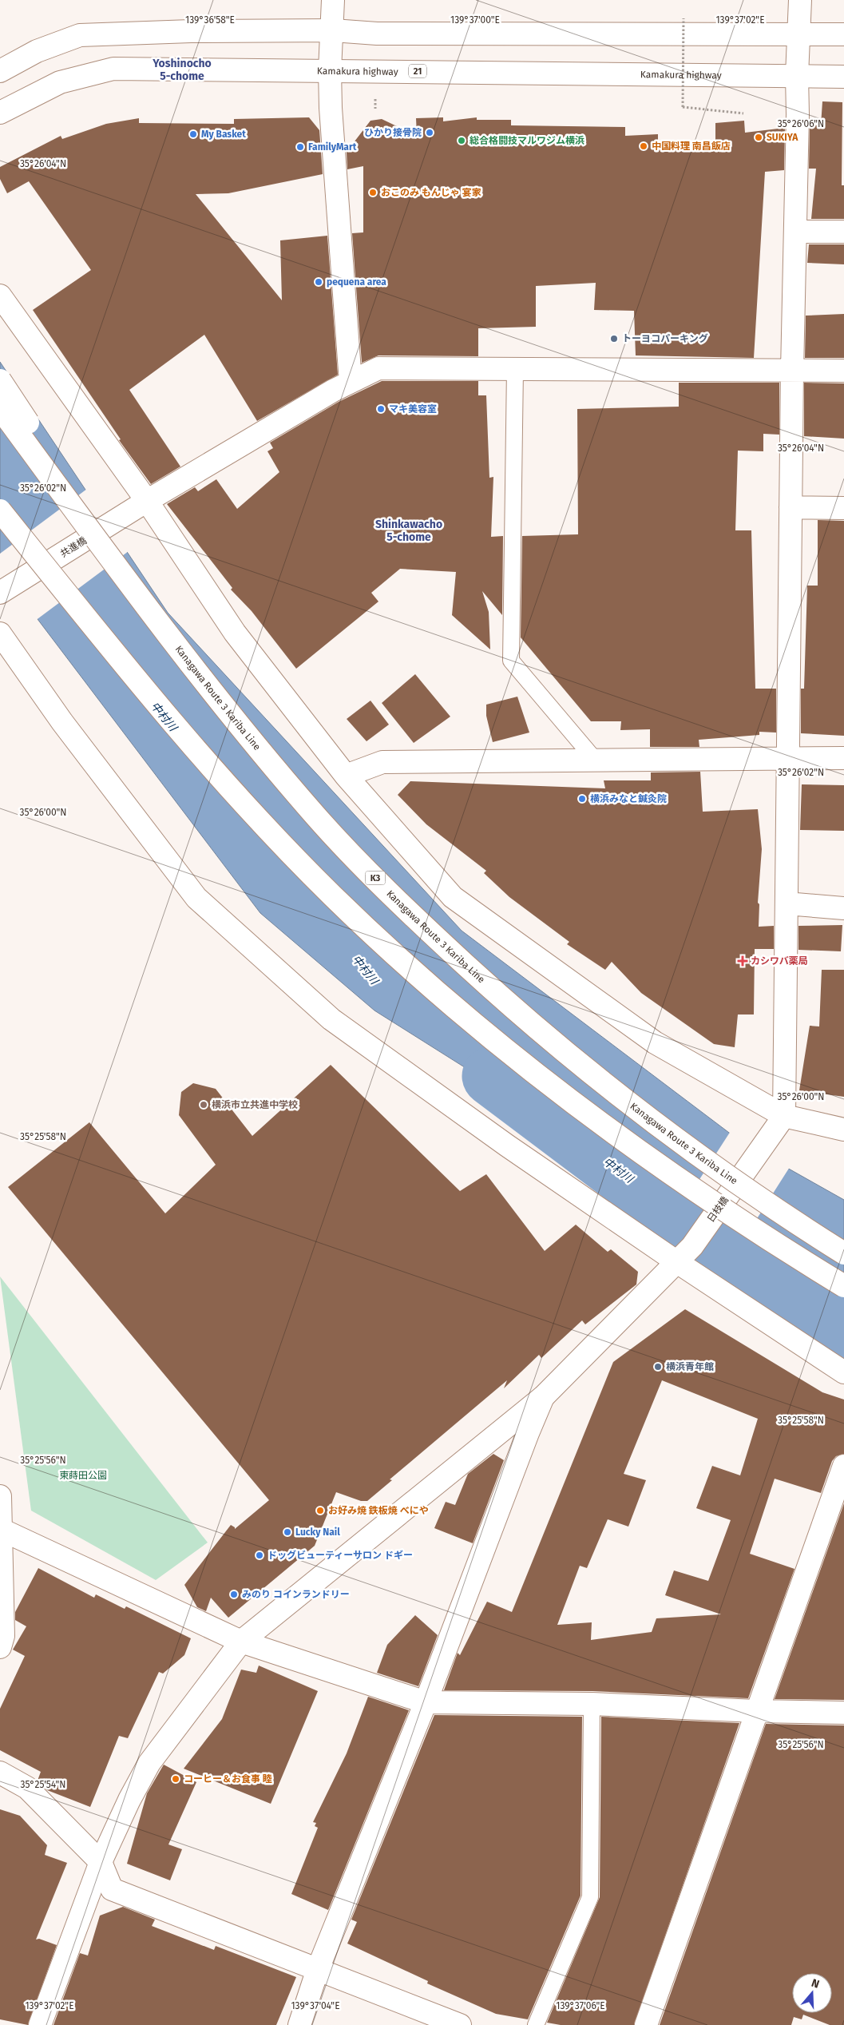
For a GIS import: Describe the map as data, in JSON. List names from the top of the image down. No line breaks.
{"streets":{"main road":["Kamakura highway","21","共進橋","Kanagawa Route 3 Kariba Line","K3","日枝橋"]},"districts":["Yoshinocho 5-chome","Shinkawacho 5-chome"],"water":["中村川"],"parks":["東蒔田公園"],"places":{"other":["ひかり接骨院","My Basket","SUKIYA","総合格闘技マルワジム横浜","中国料理 南昌飯店","FamilyMart","おこのみ もんじゃ 宴家","pequena area","トーヨコパーキング","マキ美容室","横浜みなと鍼灸院","横浜市立共進中学校","横浜青年館","お好み焼 鉄板焼 べにや","Lucky Nail","ドッグビューティーサロン ドギー","みのり コインランドリー","コーヒー＆お食事 睦"],"health":["カシワバ薬局"]},"north":"top","coordinates":["139°36'58\"E","139°37'00\"E","139°37'02\"E","35°26'06\"N","35°26'04\"N","35°26'02\"N","35°26'00\"N","35°25'58\"N","35°25'56\"N","35°25'54\"N","139°37'04\"E","139°37'06\"E"]}
